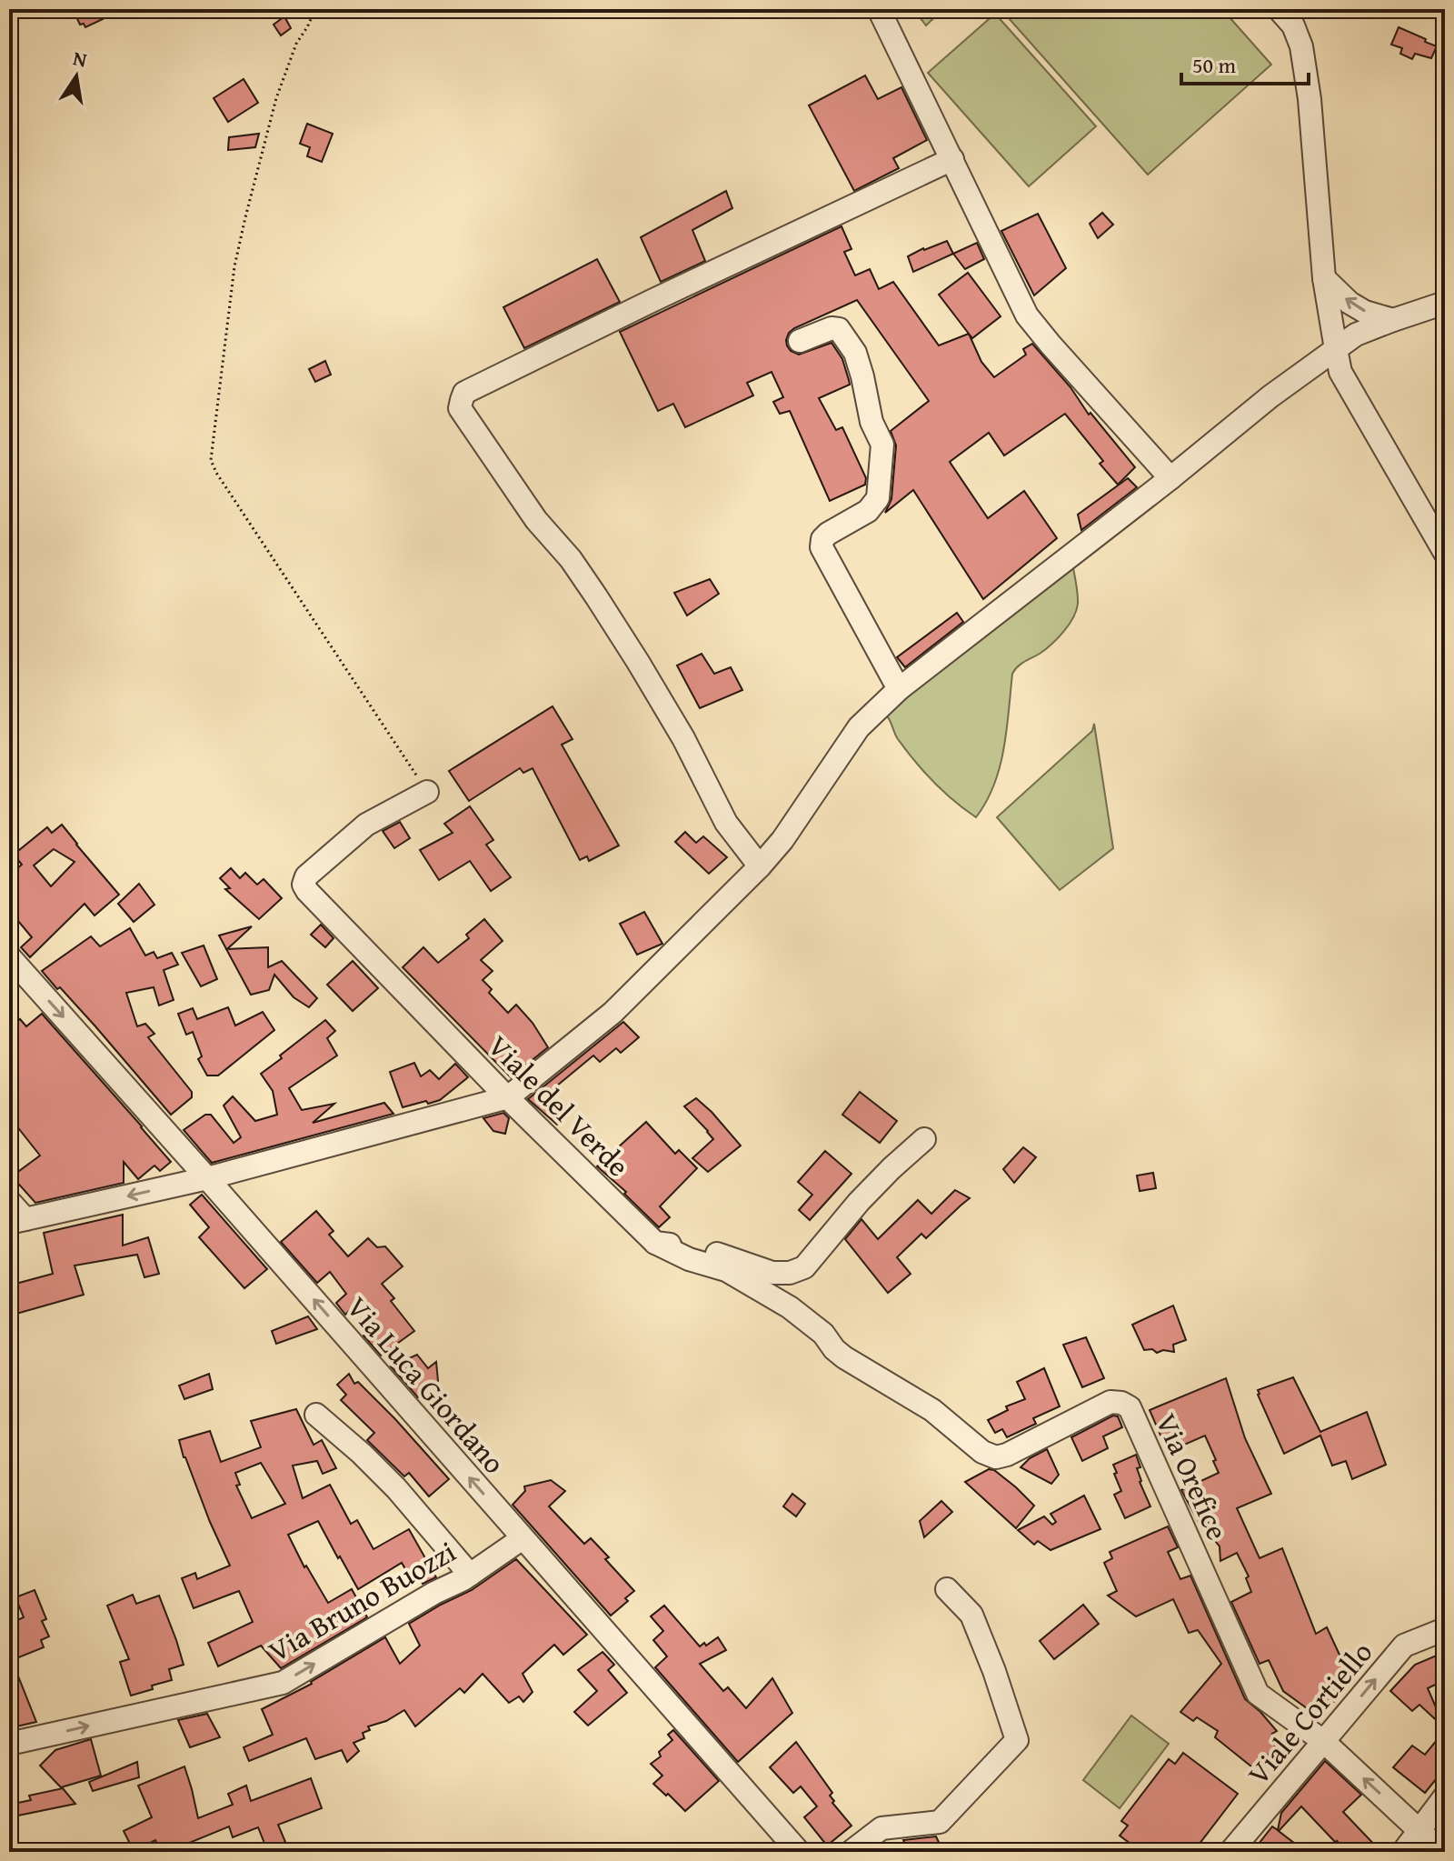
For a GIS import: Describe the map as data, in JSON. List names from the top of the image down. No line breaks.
{"streets":{"street":["Viale del Verde","Via Luca Giordano","Via Orefice","Via Bruno Buozzi","Viale Cortiello"]},"crossings":[["Viale del Verde","Via Orefice"],["Via Luca Giordano","Via Bruno Buozzi"],["Via Orefice","Viale Cortiello"]],"one_way":["Via Bruno Buozzi","Viale Cortiello"],"scale_bar":"50 m","north":"top"}
